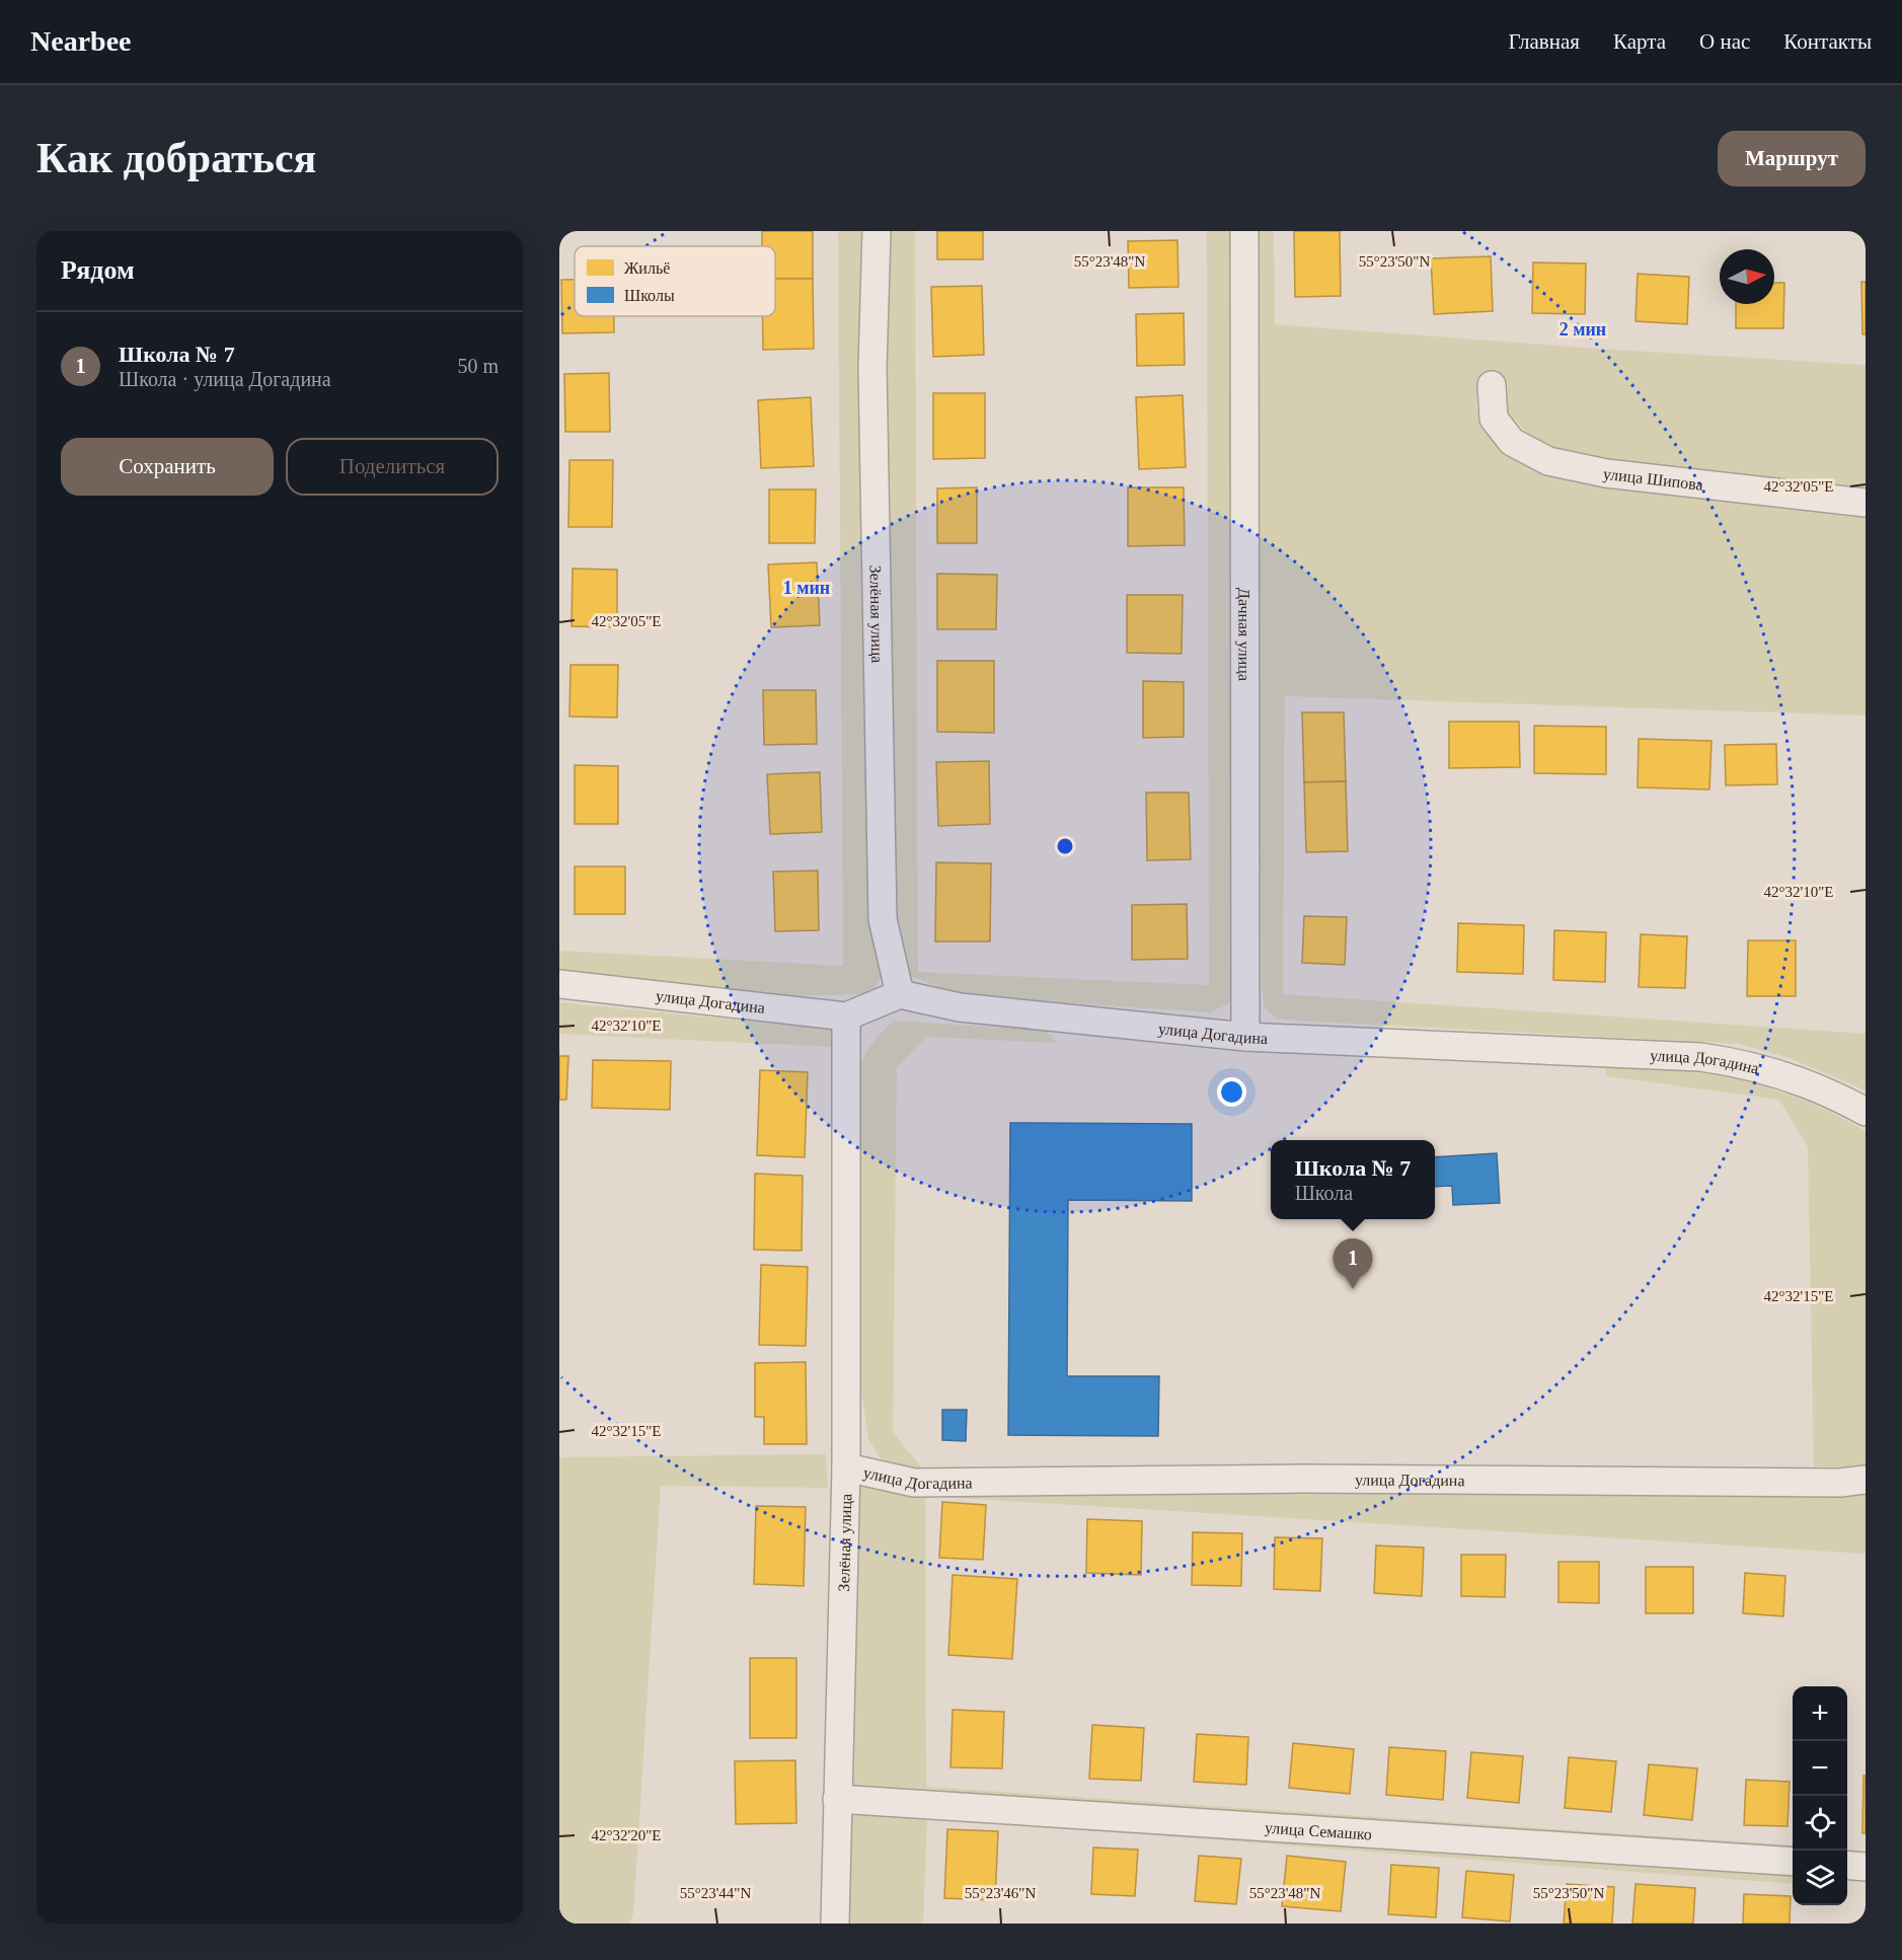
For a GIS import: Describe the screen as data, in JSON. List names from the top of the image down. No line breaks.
{"streets":{"street":["улица Шипова","Зелёная улица","Дачная улица","улица Догадина","улица Семашко"]},"crossings":[["Зелёная улица","улица Догадина"],["Зелёная улица","улица Семашко"],["Дачная улица","улица Догадина"]],"legend":["Жильё","Школы"],"north":"right","page":{"header":"Nearbee","nav":["Главная","Карта","О нас","Контакты"],"buttons":["Маршрут",["Сохранить","Поделиться"]],"title":"Как добраться","heading":"Рядом","list":[{"mark":"1","name":"Школа № 7","note":"Школа · улица Догадина","value":"50 m"}],"popup":["Школа № 7","Школа"],"pins":"1","map_buttons":["+","−"]},"coordinates":["55°23'48\"N","55°23'50\"N","42°32'05\"E","42°32'10\"E","42°32'15\"E","42°32'20\"E","55°23'44\"N","55°23'46\"N"],"rings":["2 мин","1 мин"]}
